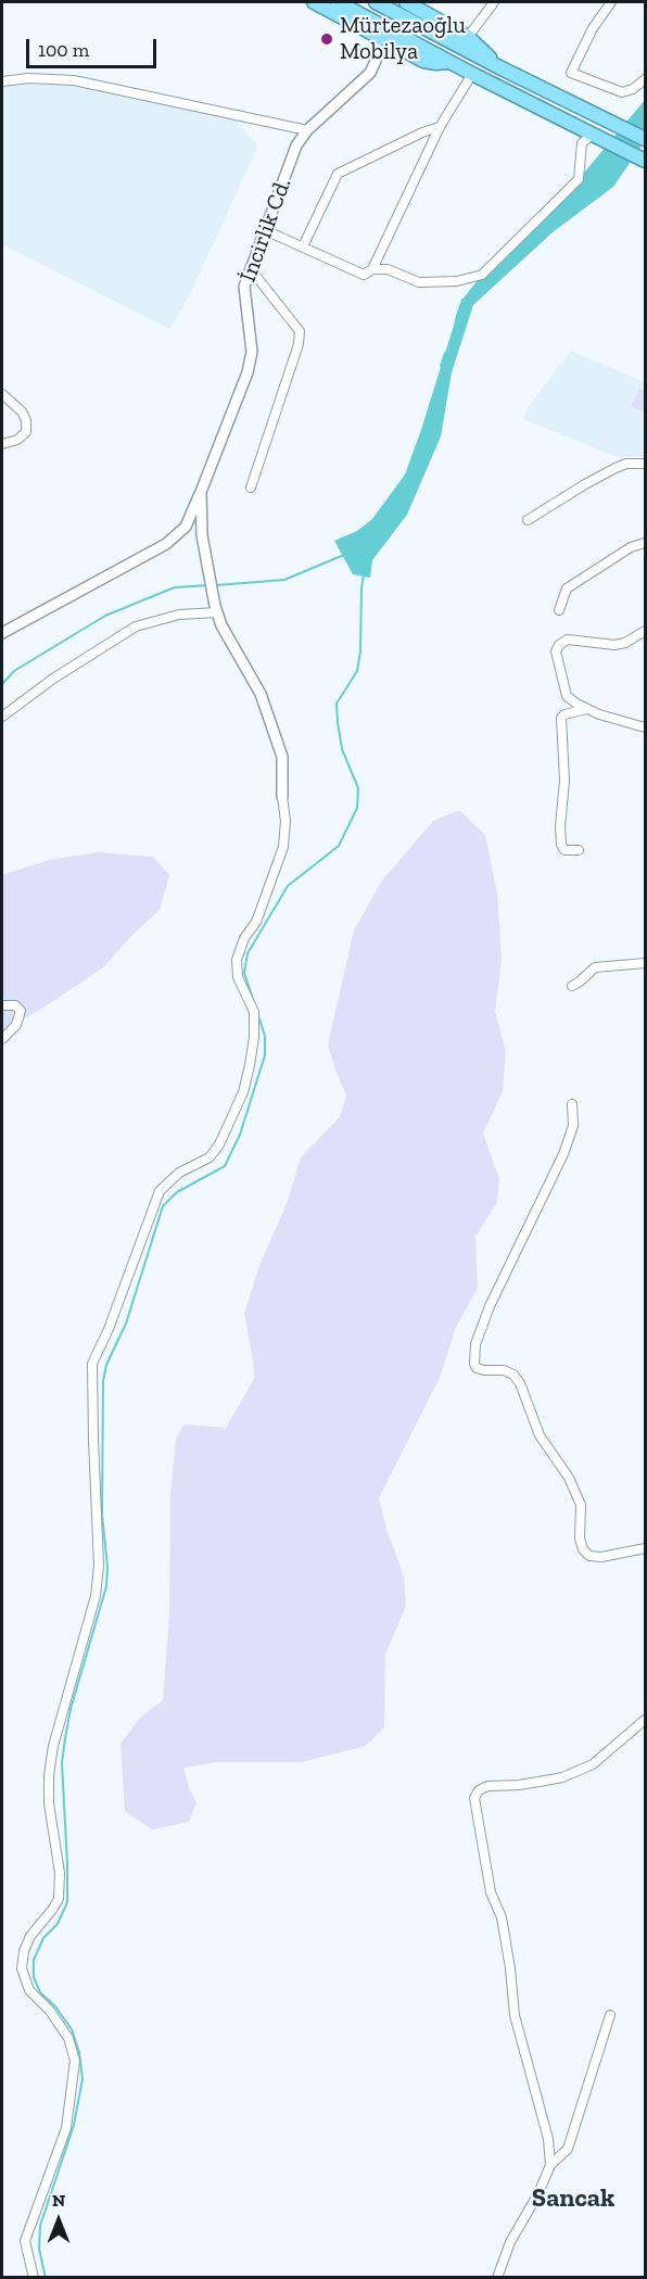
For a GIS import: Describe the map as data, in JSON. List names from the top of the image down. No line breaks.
{"streets":{"street":["İncirlik Cd."]},"districts":["Sancak"],"places":["Mürtezaoğlu Mobilya"],"scale_bar":"100 m","north":"top"}
